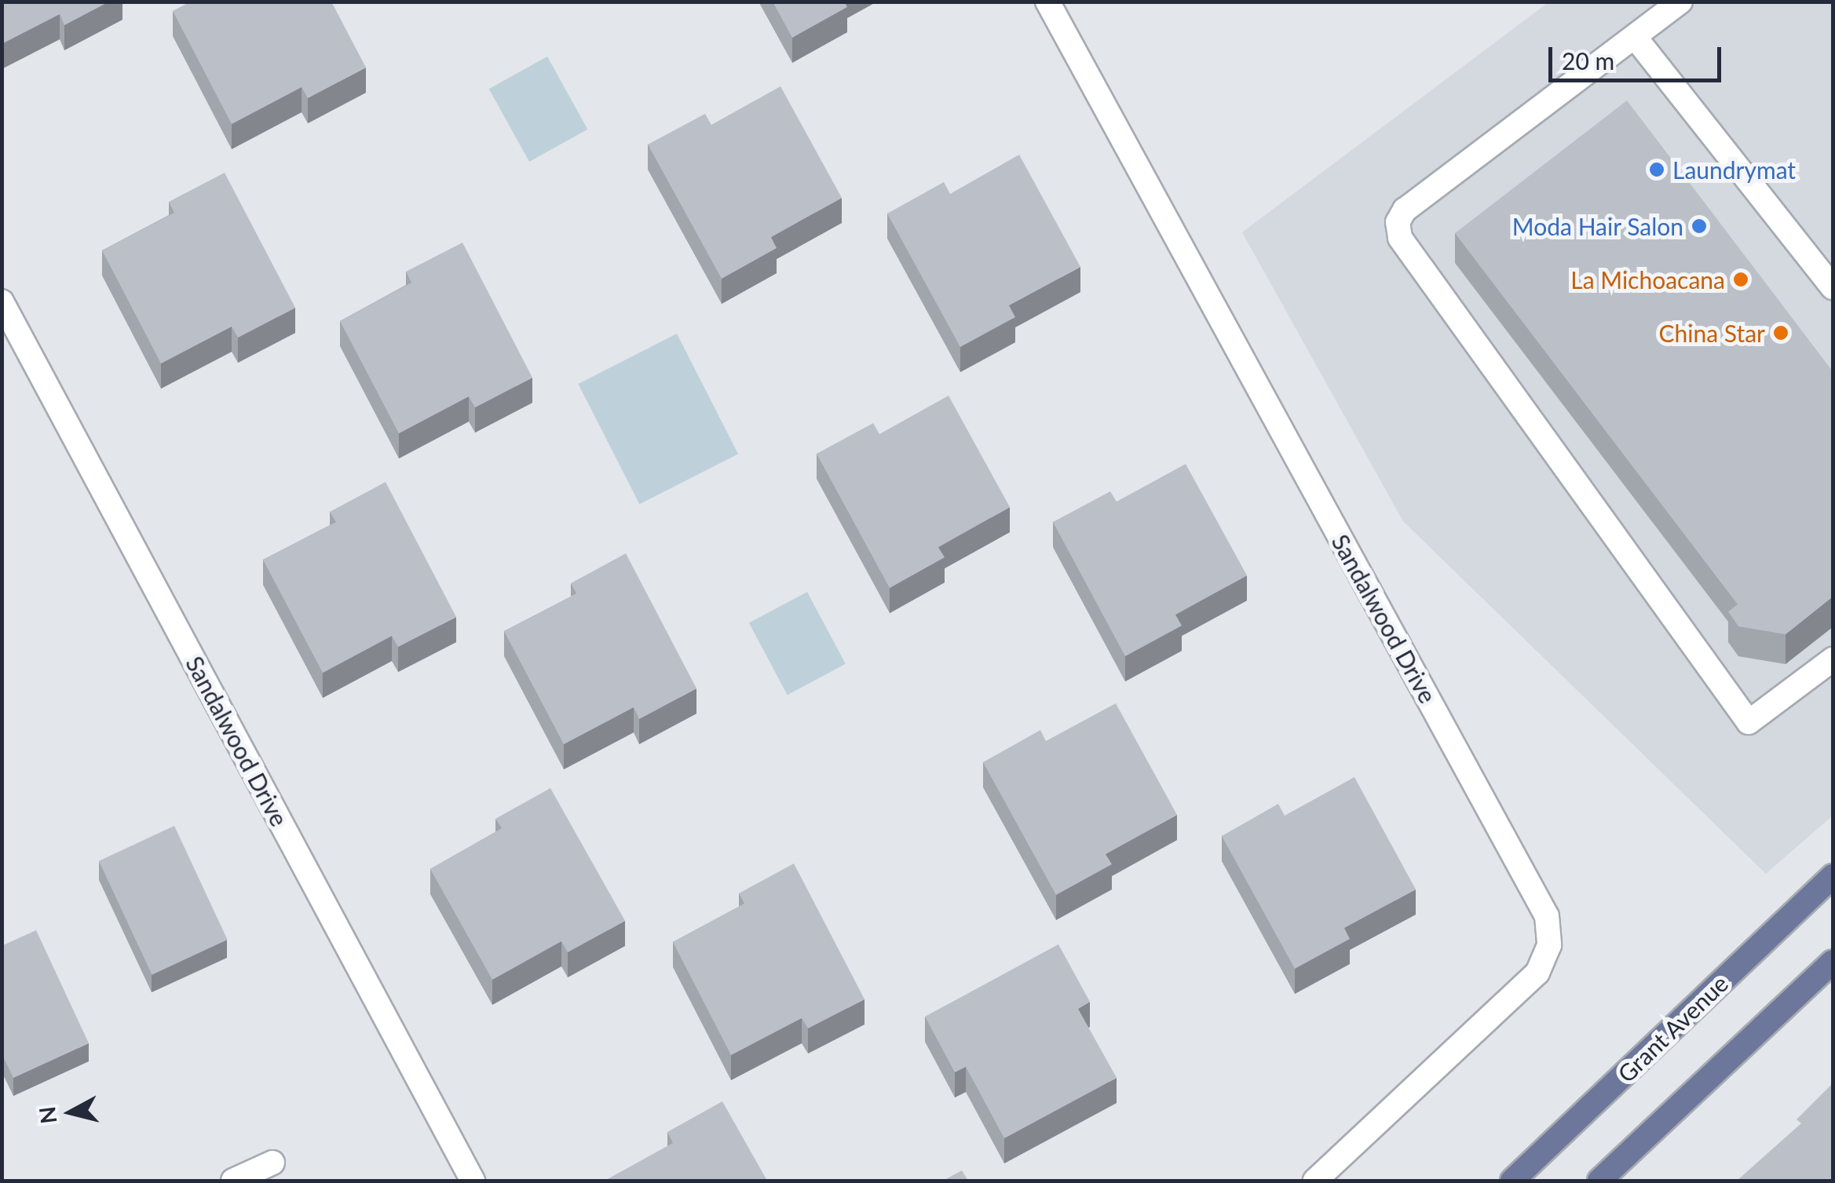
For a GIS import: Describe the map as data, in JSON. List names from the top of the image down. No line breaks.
{"streets":{"main road":["Grant Avenue"],"street":["Sandalwood Drive"]},"places":["Laundrymat","Moda Hair Salon","La Michoacana","China Star"],"scale_bar":"20 m","north":"left"}
